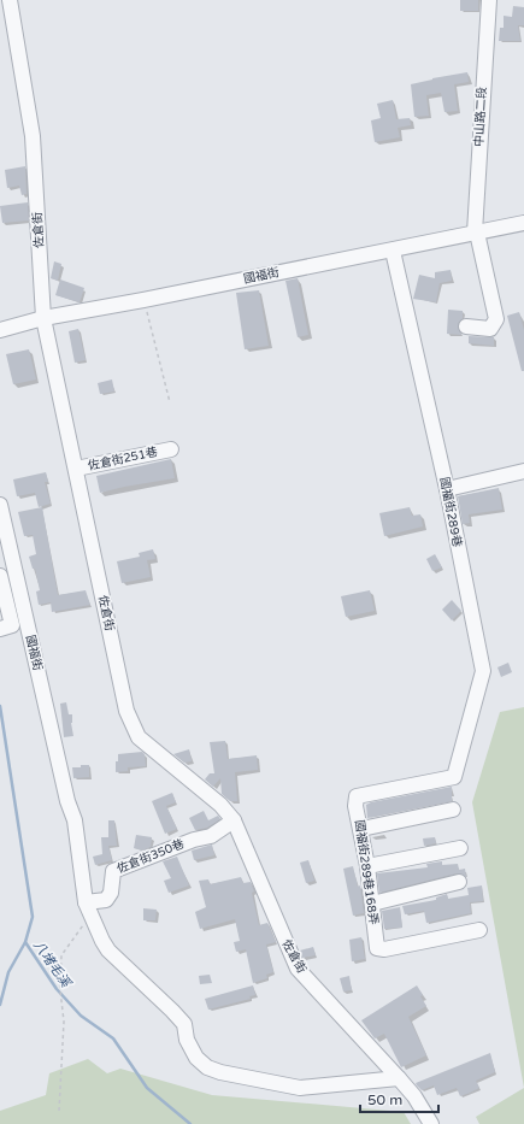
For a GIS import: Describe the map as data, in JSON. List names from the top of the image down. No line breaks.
{"streets":{"street":["中山路二段","佐倉街","國福街","佐倉街251巷","國福街289巷","佐倉街350巷","國福街289巷168弄"]},"crossings":[["中山路二段","國福街"],["佐倉街","國福街"],["佐倉街","佐倉街251巷"],["佐倉街","佐倉街350巷"],["國福街","國福街289巷"],["國福街","佐倉街350巷"],["國福街289巷","國福街289巷168弄"]],"water":["八堵毛溪"],"scale_bar":"50 m"}
